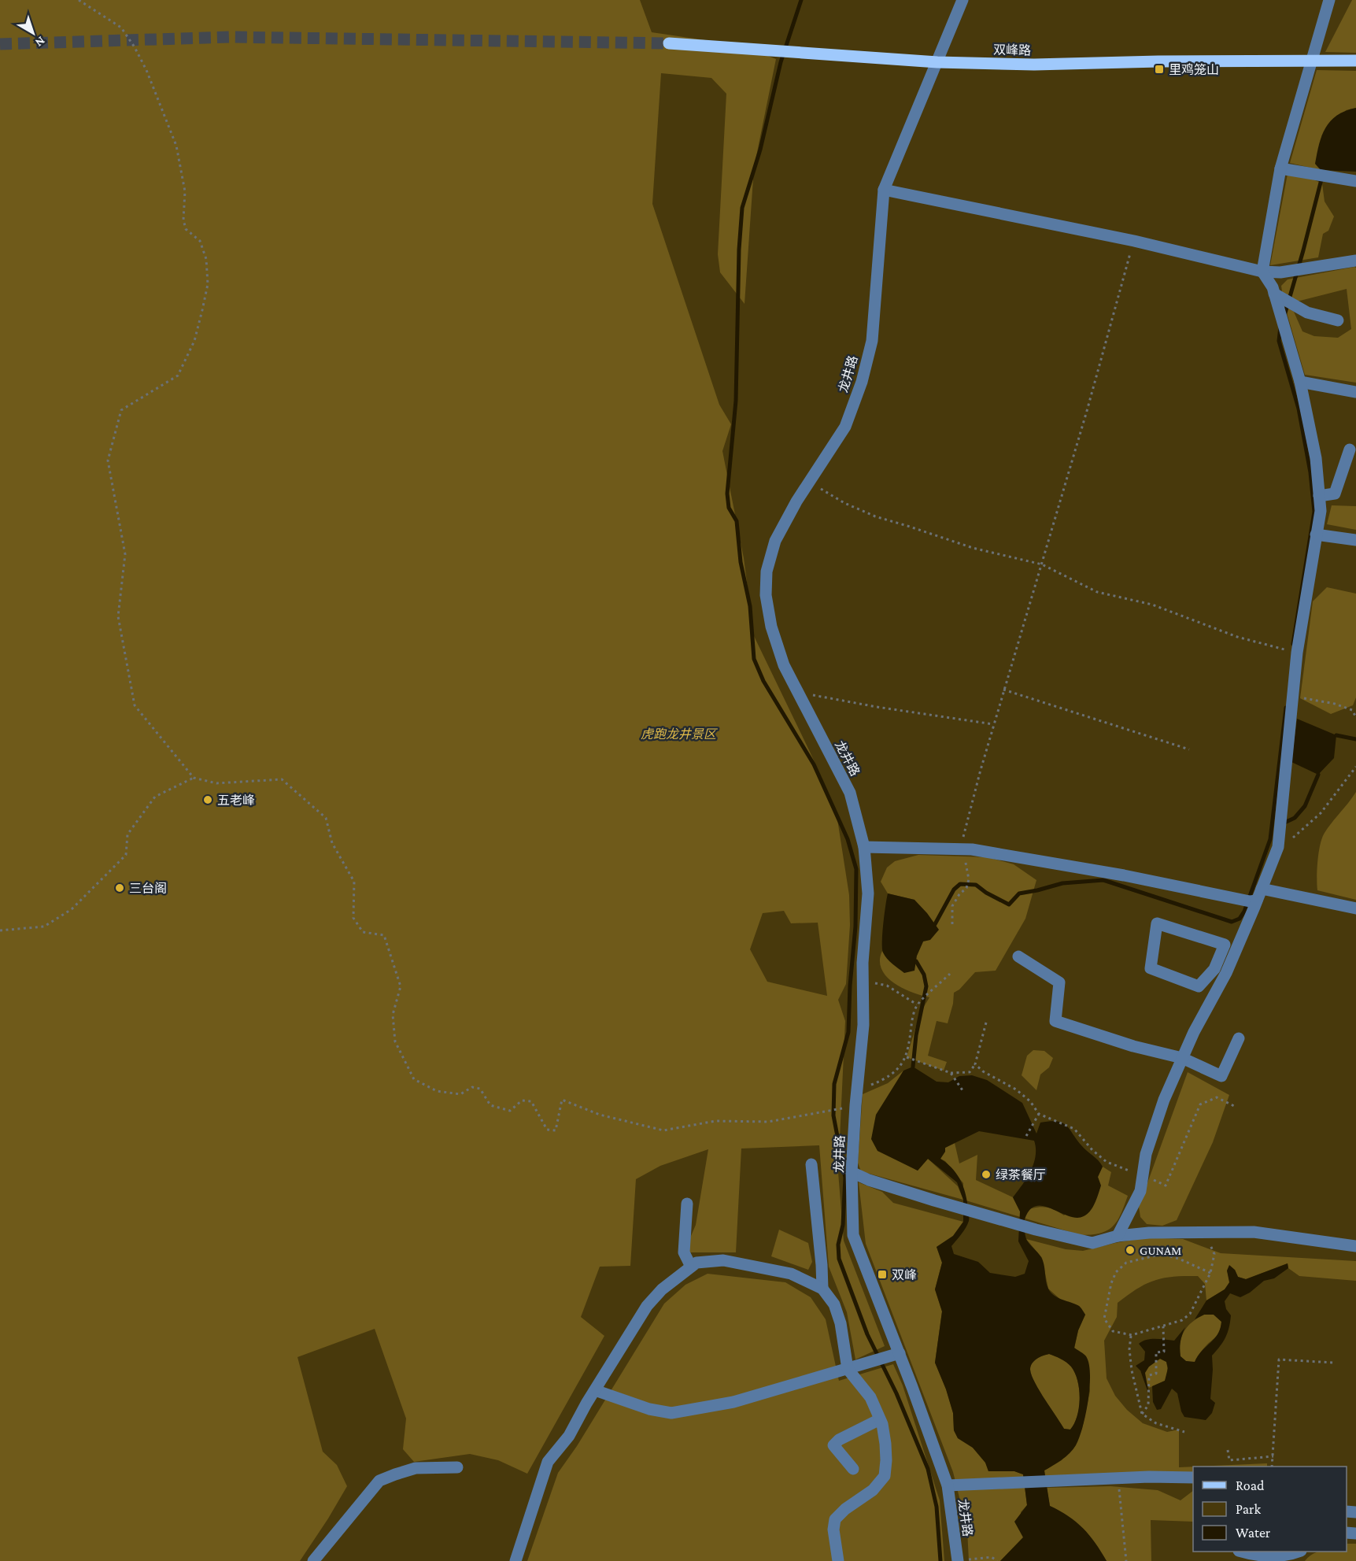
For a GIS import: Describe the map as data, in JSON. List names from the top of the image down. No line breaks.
{"streets":{"main road":["双峰路"],"street":["龙井路"]},"crossings":[["双峰路","龙井路"]],"parks":["虎跑龙井景区"],"places":{"transit":["里鸡笼山","双峰"],"other":["五老峰","三台阁","绿茶餐厅","GUNAM"]},"legend":["Road","Park","Water"],"north":"bottom right"}
